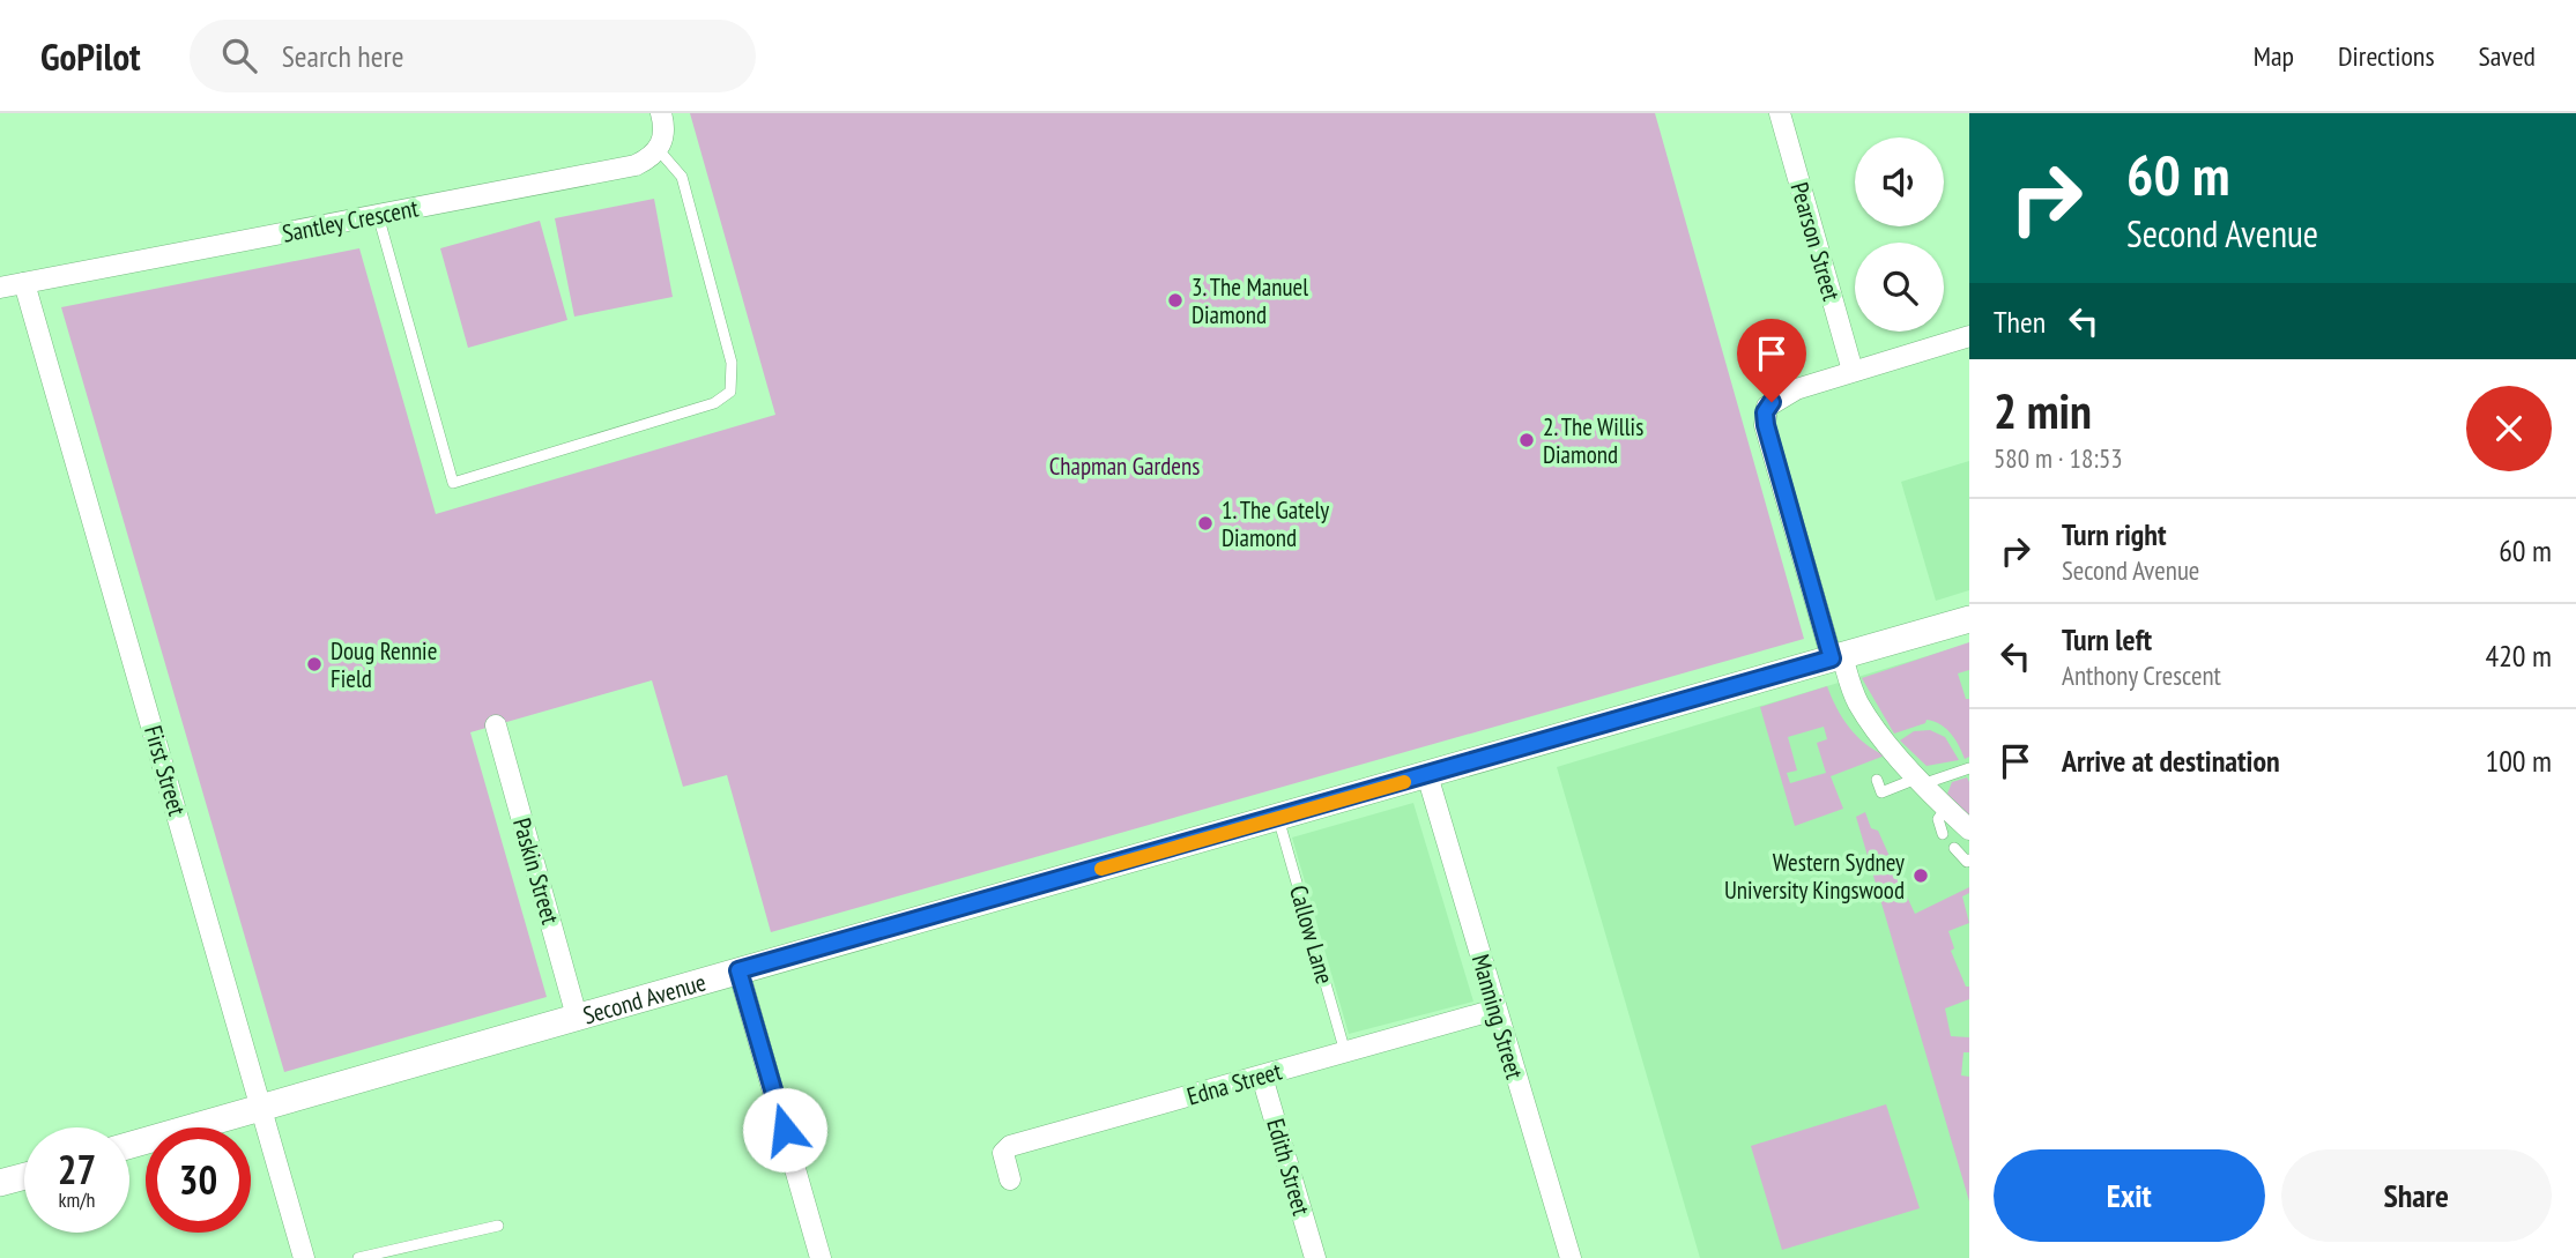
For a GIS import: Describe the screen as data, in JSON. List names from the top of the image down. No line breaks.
{"streets":{"street":["Santley Crescent","Pearson Street","First Street","Paskin Street","Second Avenue","Manning Street","Edna Street","Edith Street"],"lane":["Callow Lane"]},"crossings":[["Santley Crescent","First Street"],["First Street","Second Avenue"],["Paskin Street","Second Avenue"],["Callow Lane","Second Avenue"],["Callow Lane","Edna Street"],["Second Avenue","Manning Street"],["Manning Street","Edna Street"],["Edna Street","Edith Street"]],"parks":["Chapman Gardens"],"places":["3. The Manuel Diamond","2. The Willis Diamond","1. The Gately Diamond","Doug Rennie Field","Western Sydney University Kingswood"],"page":{"header":"GoPilot","search":"Search here","nav":["Map","Directions","Saved"],"turn":["60 m","Second Avenue"],"then":"Then","heading":["2 min","580 m · 18:53"],"list":[{"name":"Turn right","note":"Second Avenue","value":"60 m"},{"name":"Turn left","note":"Anthony Crescent","value":"420 m"},{"name":"Arrive at destination","value":"100 m"}],"speed":"27 km/h","limit":"30","buttons":["Exit","Share"]}}
